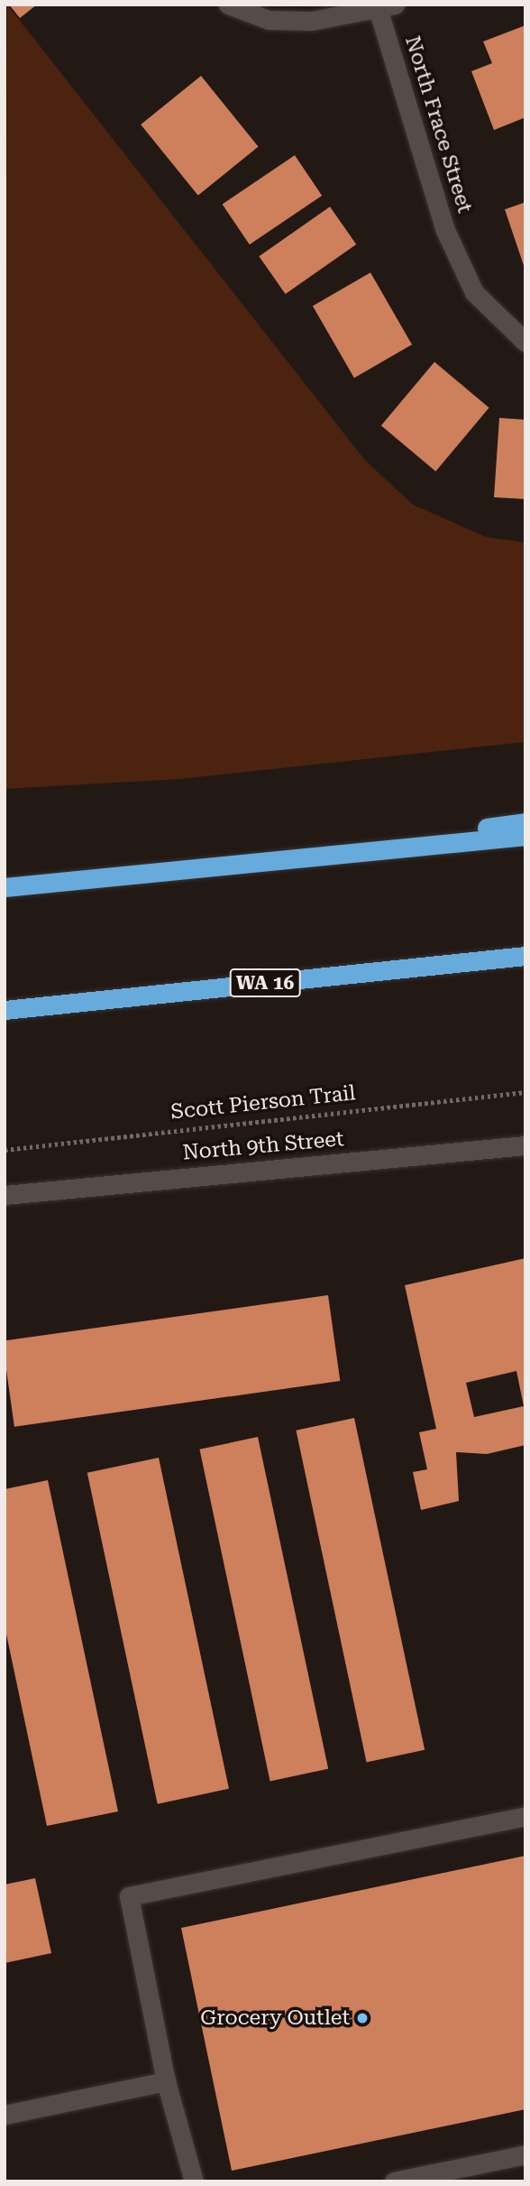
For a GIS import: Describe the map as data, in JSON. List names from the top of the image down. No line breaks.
{"streets":{"highway":["WA 16"],"street":["North Frace Street","North 9th Street"],"path":["Scott Pierson Trail"]},"places":["Grocery Outlet"]}
